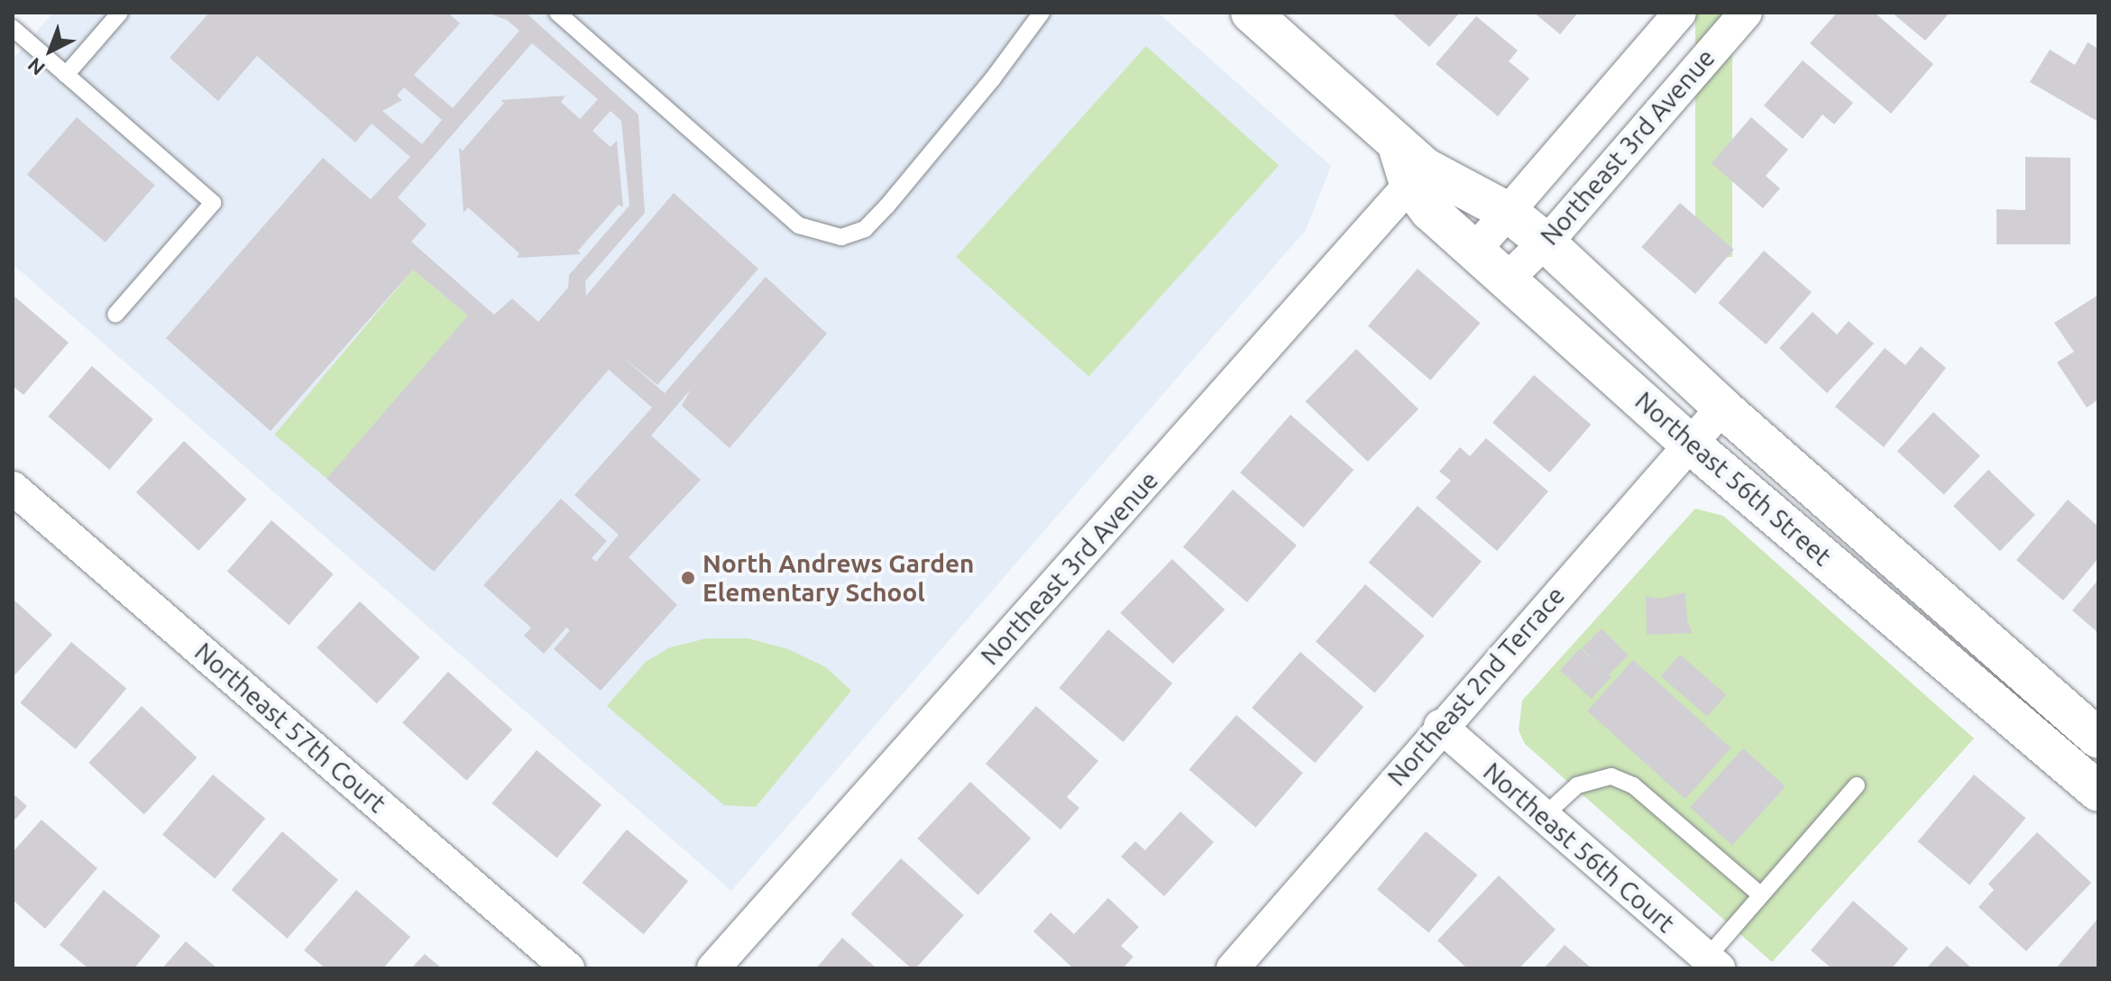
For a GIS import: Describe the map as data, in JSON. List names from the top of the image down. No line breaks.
{"streets":{"street":["Northeast 3rd Avenue","Northeast 56th Street","Northeast 2nd Terrace","Northeast 57th Court","Northeast 56th Court"]},"crossings":[["Northeast 3rd Avenue","Northeast 56th Street"],["Northeast 56th Street","Northeast 2nd Terrace"],["Northeast 2nd Terrace","Northeast 56th Court"]],"places":["North Andrews Garden Elementary School"],"north":"bottom left"}
